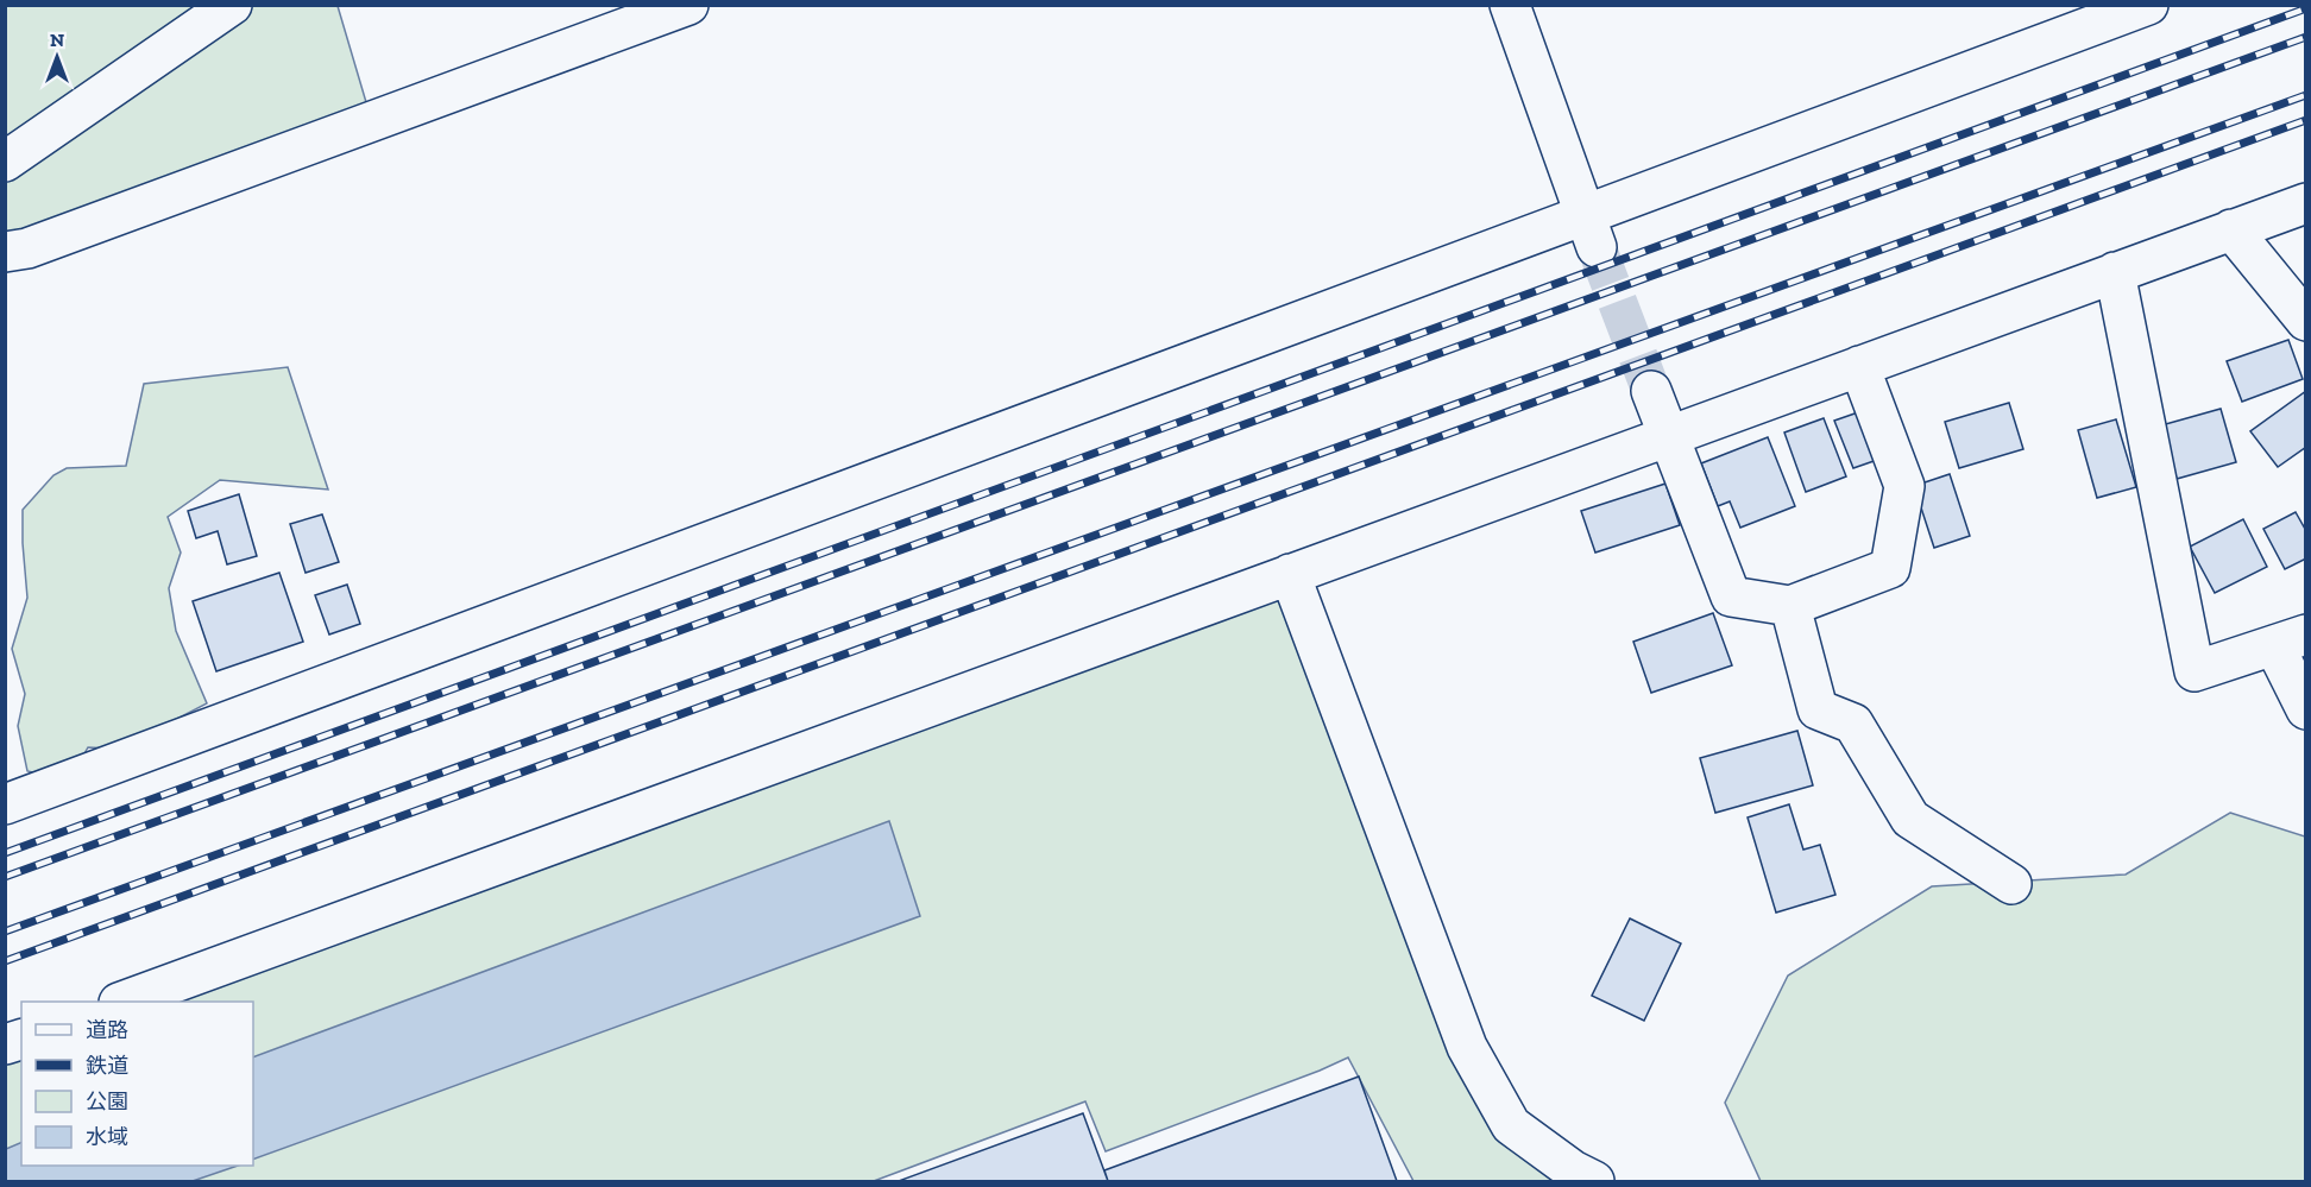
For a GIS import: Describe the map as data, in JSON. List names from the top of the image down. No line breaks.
{"legend":["道路","鉄道","公園","水域"],"north":"top"}
